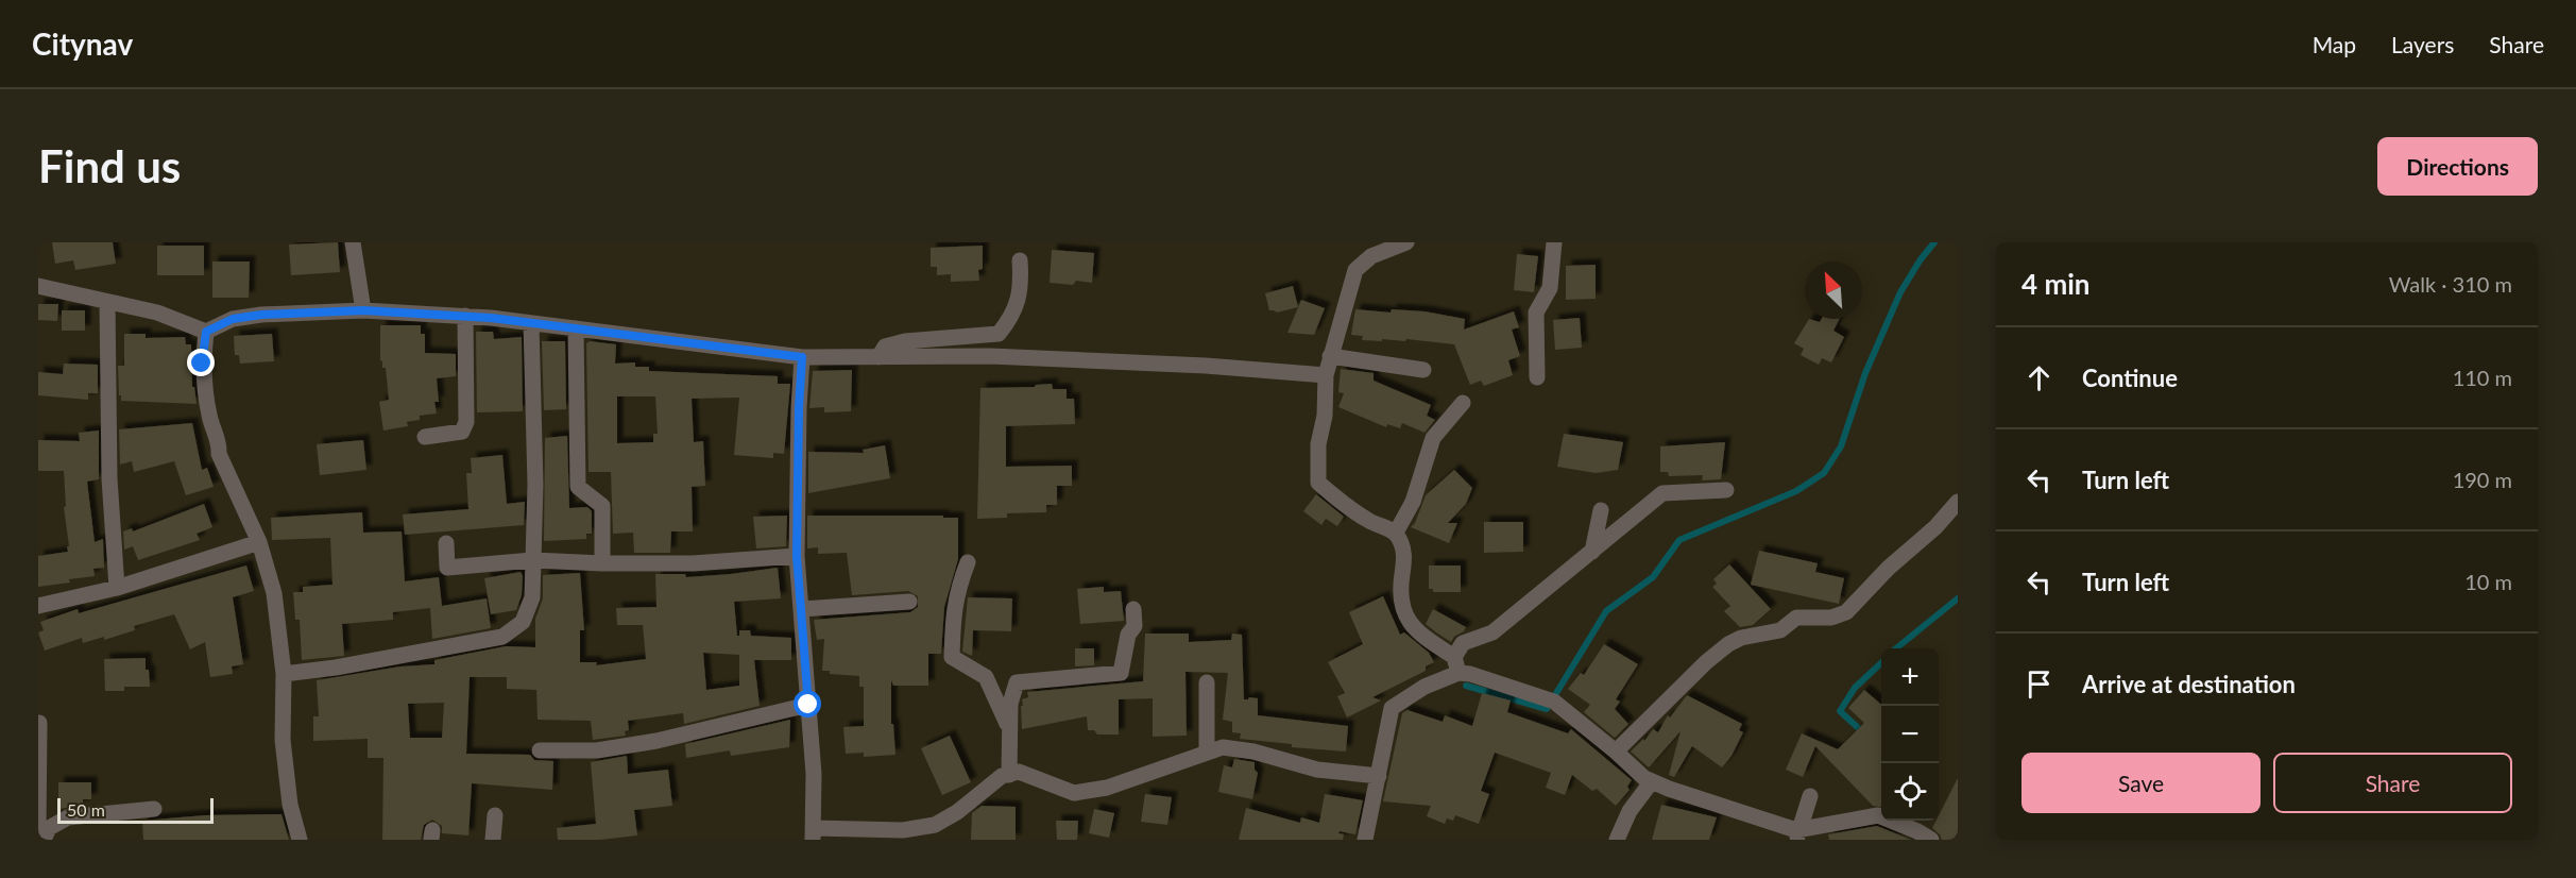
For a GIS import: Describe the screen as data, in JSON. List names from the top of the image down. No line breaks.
{"scale_bar":"50 m","north":"top left","page":{"header":"Citynav","nav":["Map","Layers","Share"],"buttons":["Directions",["Save","Share"]],"title":"Find us","heading":["4 min","Walk · 310 m"],"list":[["Continue","110 m"],["Turn left","190 m"],["Turn left","10 m"],"Arrive at destination"],"map_buttons":["+","−"],"scale":"50 m"}}
